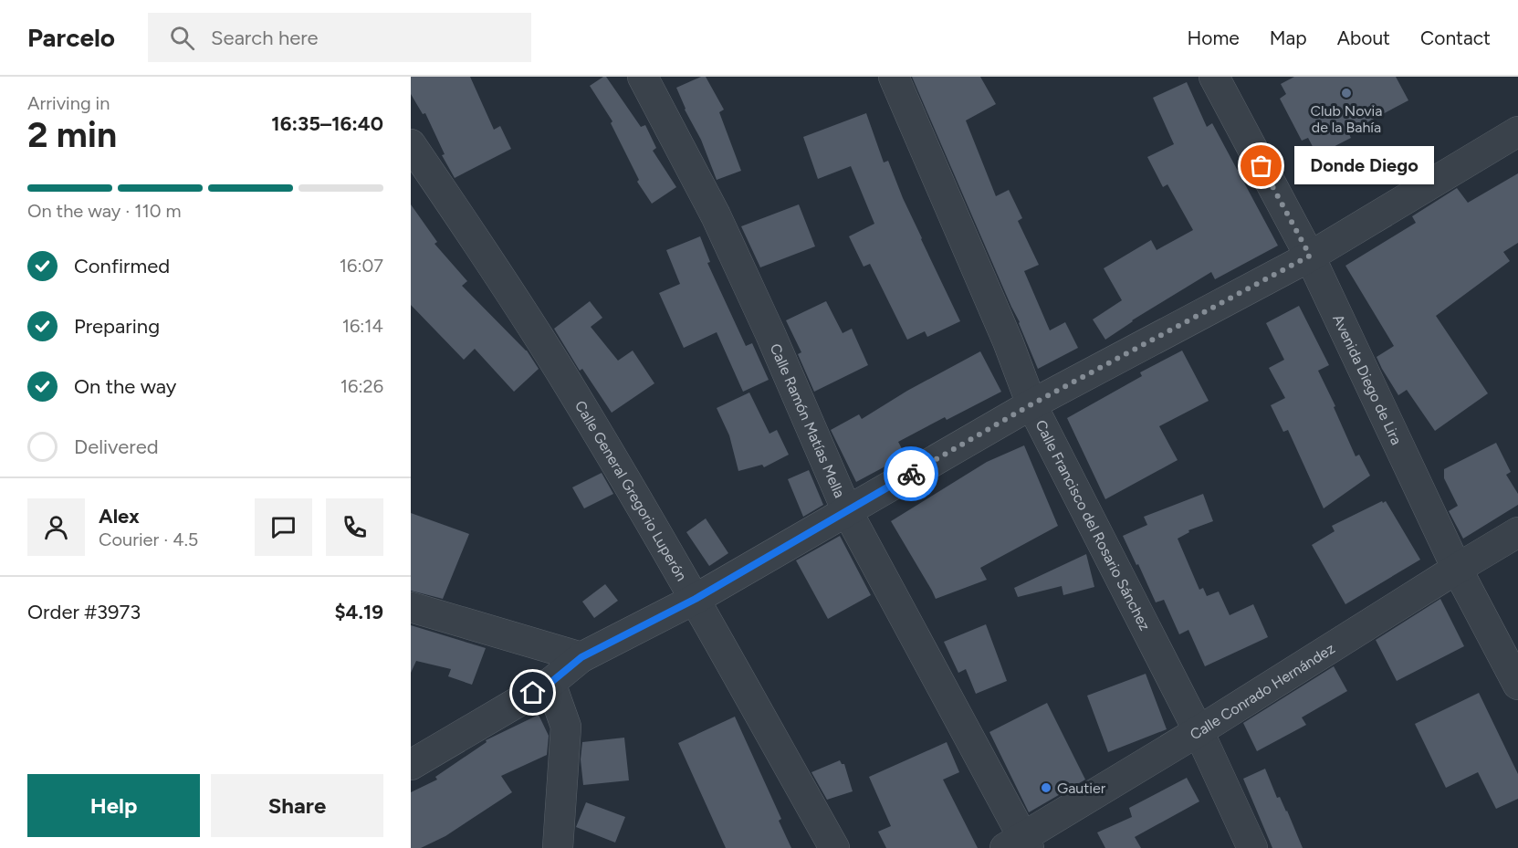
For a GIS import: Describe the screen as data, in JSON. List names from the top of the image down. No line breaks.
{"streets":{"street":["Avenida Diego de Lira","Calle Ramón Matías Mella","Calle General Gregorio Luperón","Calle Francisco del Rosario Sánchez","Calle Conrado Hernández"]},"crossings":[["Avenida Diego de Lira","Calle Conrado Hernández"],["Calle Ramón Matías Mella","Calle Conrado Hernández"],["Calle Francisco del Rosario Sánchez","Calle Conrado Hernández"]],"places":["Club Novia de la Bahía","Donde Diego","Gautier"],"page":{"header":"Parcelo","search":"Search here","nav":["Home","Map","About","Contact"],"heading":["2 min","Arriving in","16:35–16:40"],"panel":["Alex","Courier · 4.5","Order #3973","$4.19"],"bubble":"Donde Diego","bar":"On the way · 110 m","list":[["Confirmed","16:07"],["Preparing","16:14"],["On the way","16:26"],"Delivered"],"buttons":["Help","Share"]}}
